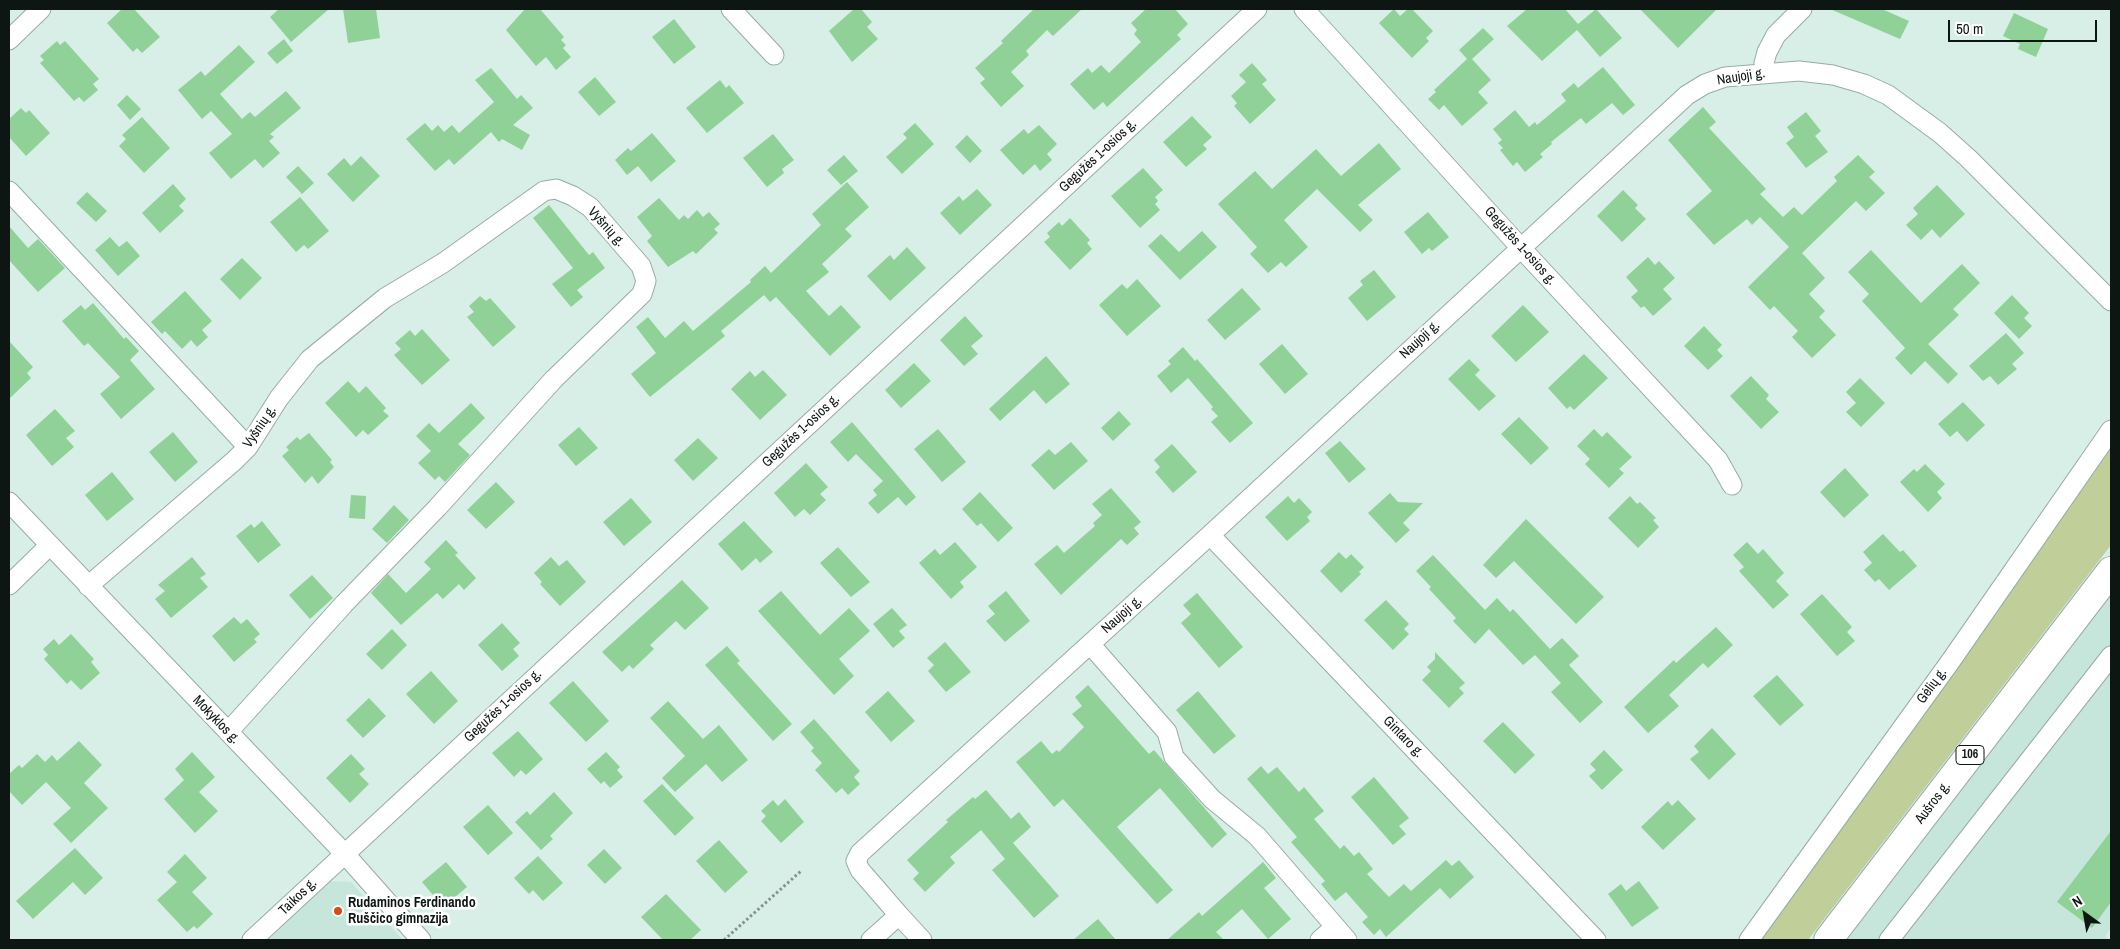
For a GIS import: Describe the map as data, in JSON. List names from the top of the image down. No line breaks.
{"streets":{"main road":["106","Aušros g."],"street":["Naujoji g.","Gegužės 1-osios g.","Vyšnių g.","Gėlių g.","Mokyklos g.","Gintaro g.","Taikos g."]},"crossings":[["Naujoji g.","Gegužės 1-osios g."],["Naujoji g.","Gintaro g."],["Gegužės 1-osios g.","Mokyklos g."],["Gegužės 1-osios g.","Taikos g."],["Vyšnių g.","Mokyklos g."],["Mokyklos g.","Taikos g."]],"places":["Rudaminos Ferdinando Ruščico gimnazija"],"scale_bar":"50 m","north":"top left"}
